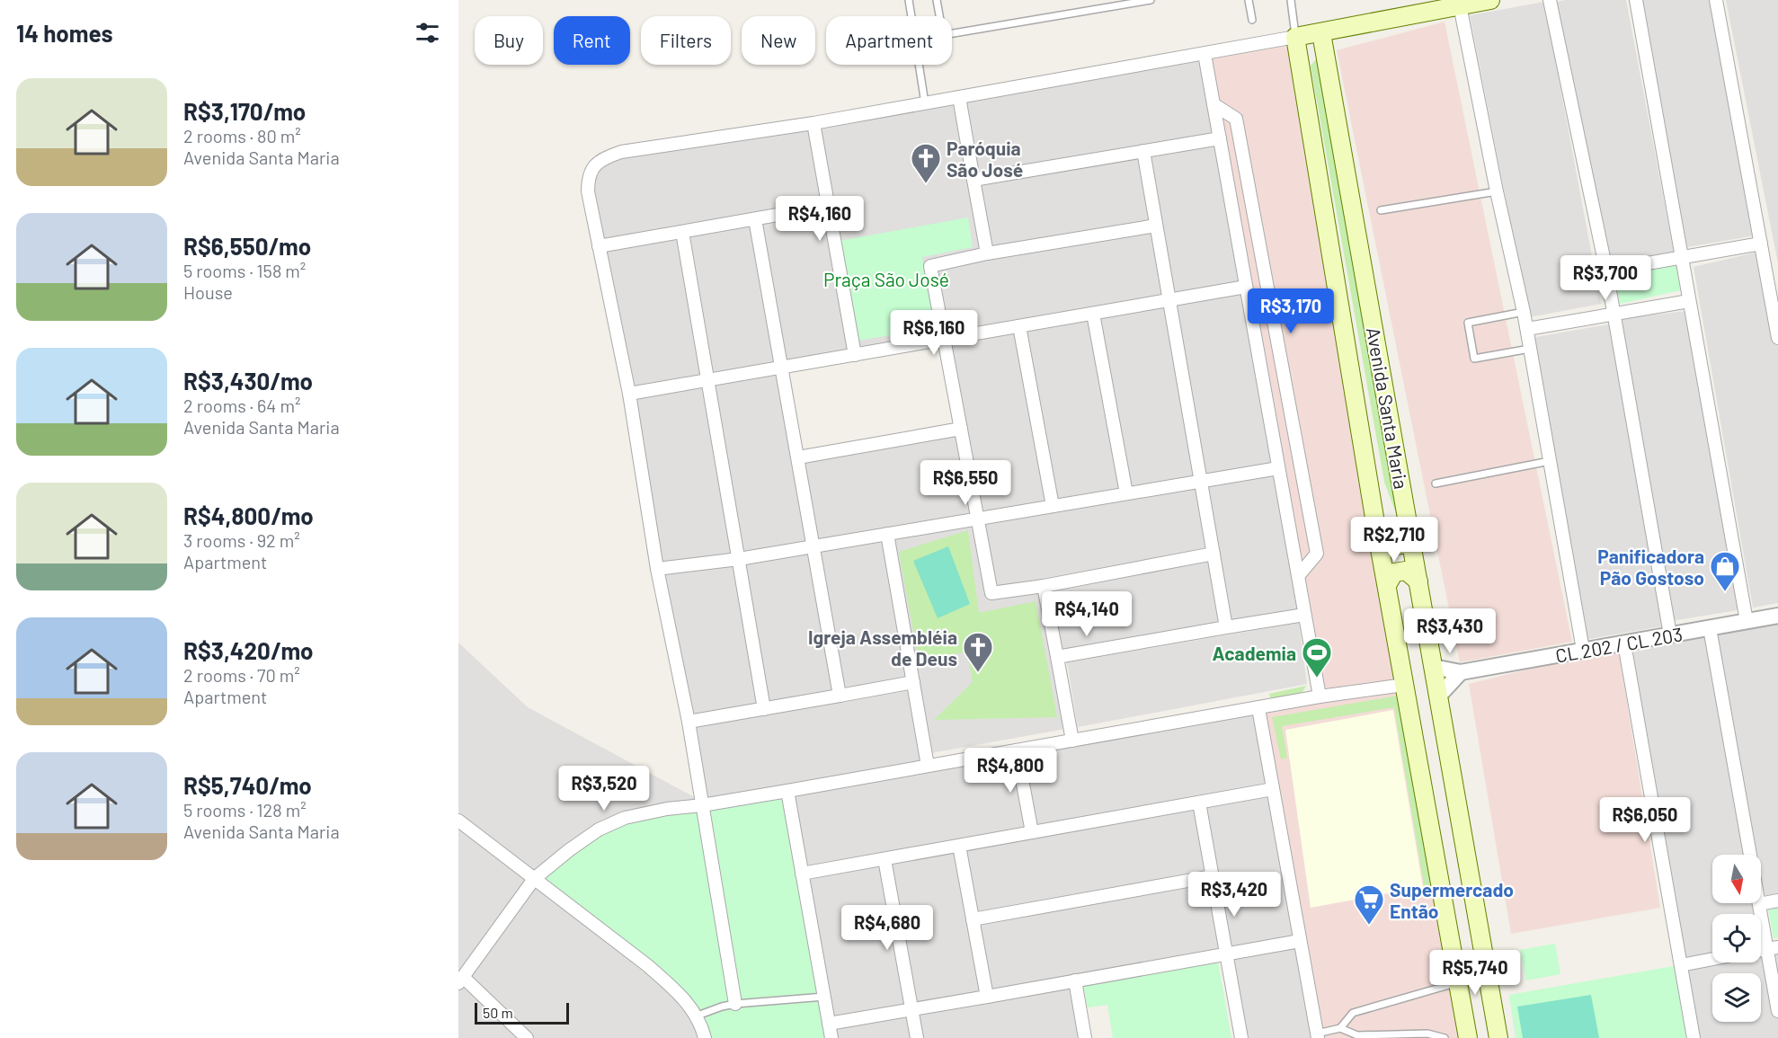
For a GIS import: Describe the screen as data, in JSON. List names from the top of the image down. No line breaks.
{"streets":{"main road":["Avenida Santa Maria"],"street":["CL 202 / CL 203"]},"parks":["Praça São José"],"places":{"church":["Paróquia São José","Igreja Assembléia de Deus"],"shop":["Panificadora Pão Gostoso"],"sports":["Academia"],"supermarket":["Supermercado Então"]},"scale_bar":"50 m","north":"bottom","page":{"heading":"14 homes","chip":["Buy","Rent","Filters","New","Apartment"],"list":[{"name":"R$3,170/mo","note":"2 rooms · 80 m² · Avenida Santa Maria"},{"name":"R$6,550/mo","note":"5 rooms · 158 m² · House"},{"name":"R$3,430/mo","note":"2 rooms · 64 m² · Avenida Santa Maria"},{"name":"R$4,800/mo","note":"3 rooms · 92 m² · Apartment"},{"name":"R$3,420/mo","note":"2 rooms · 70 m² · Apartment"},{"name":"R$5,740/mo","note":"5 rooms · 128 m² · Avenida Santa Maria"}],"price":["R$4,160","R$3,700","R$3,170","R$6,160","R$6,550","R$2,710","R$4,140","R$3,430","R$4,800","R$3,520","R$6,050","R$3,420","R$4,680","R$5,740"],"scale":"50 m"}}
